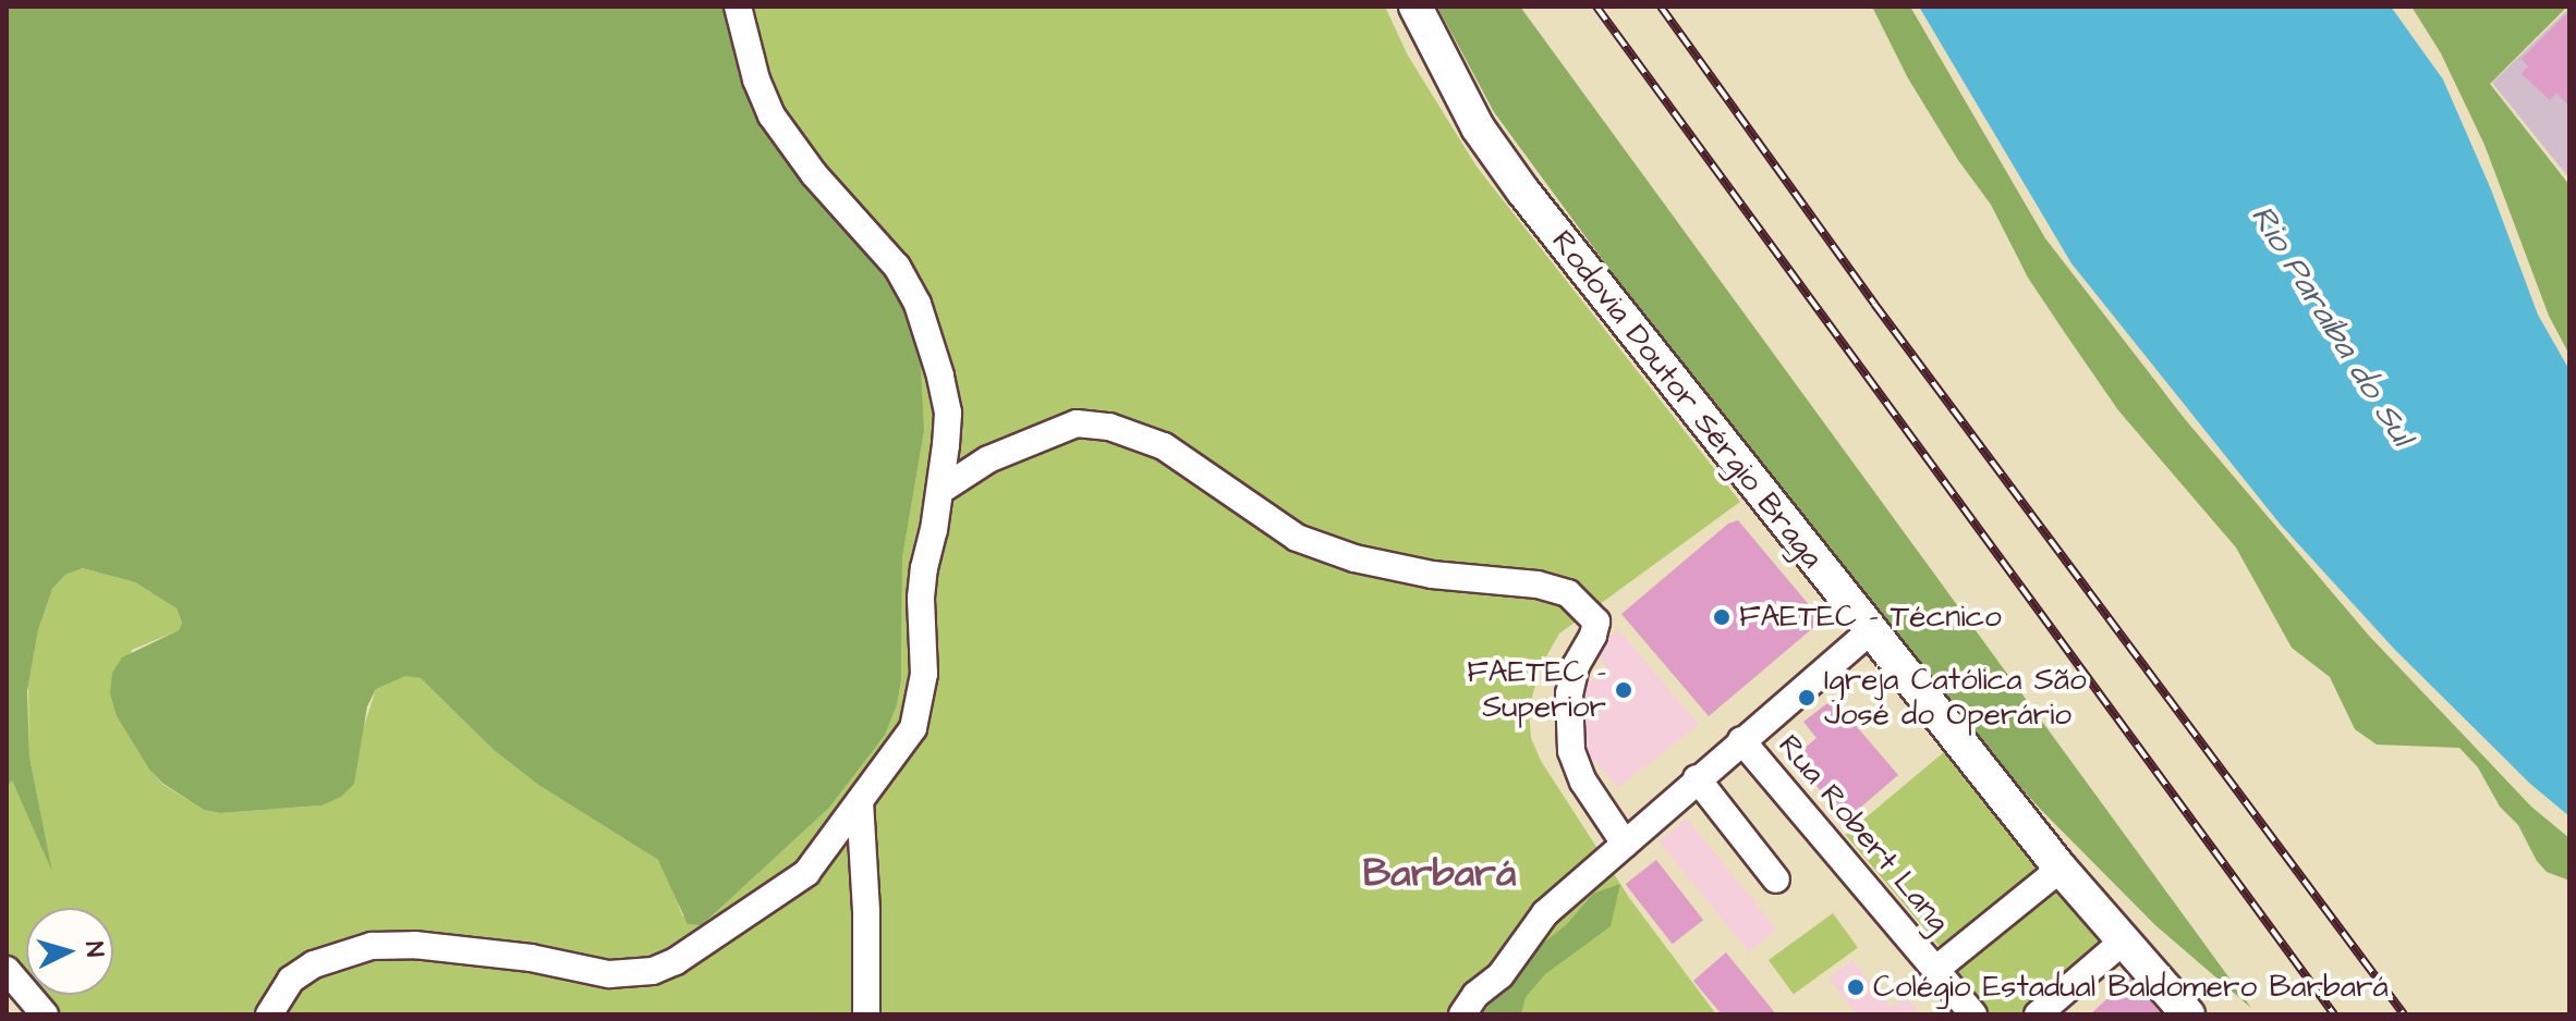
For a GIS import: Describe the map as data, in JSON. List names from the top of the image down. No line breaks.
{"streets":{"main road":["Rodovia Doutor Sérgio Braga"],"street":["Rua Robert Lang"]},"districts":["Barbará"],"water":["Rio Paraíba do Sul"],"places":["FAETEC - Técnico","FAETEC - Superior","Igreja Católica São José do Operário","Colégio Estadual Baldomero Barbará"],"north":"right"}
